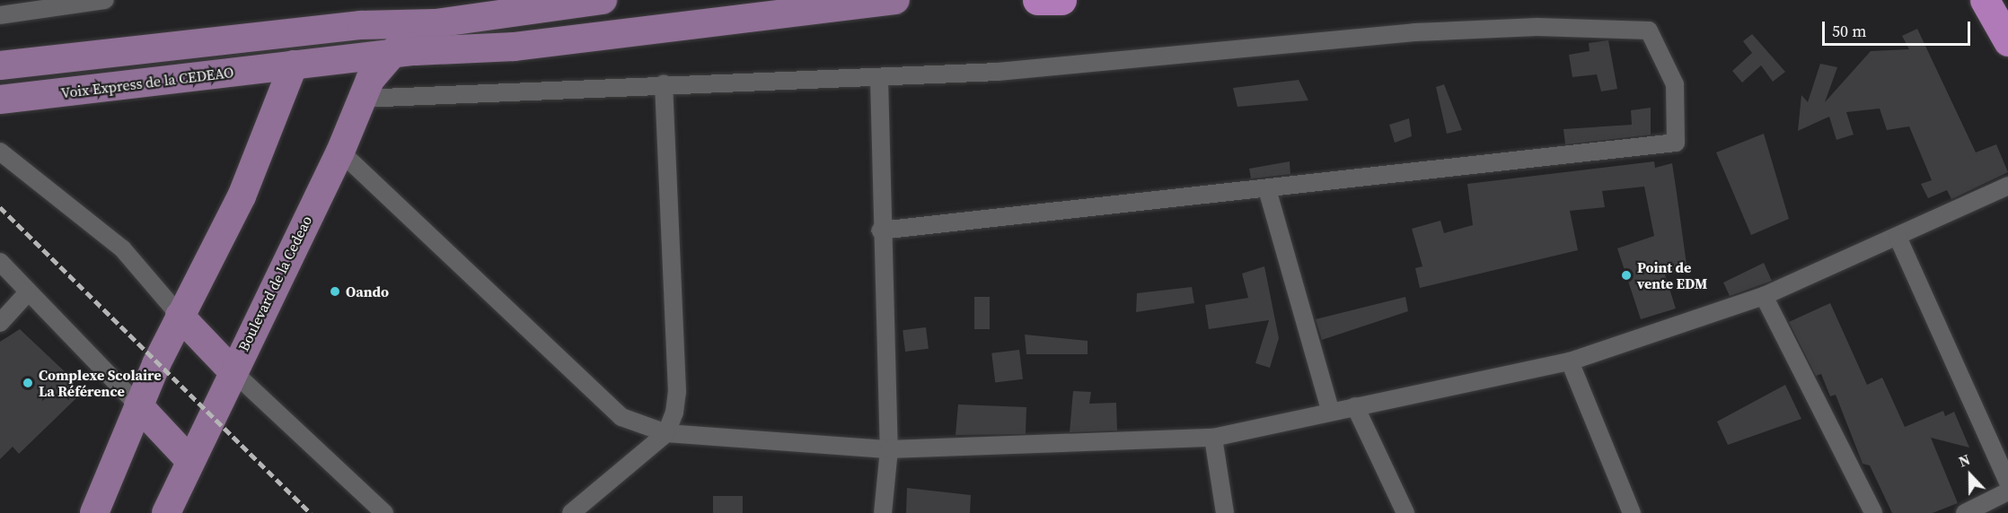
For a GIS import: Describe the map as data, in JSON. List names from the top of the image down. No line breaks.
{"streets":{"main road":["Voix Express de la CEDEAO","Boulevard de la Cedeao"]},"places":["Point de vente EDM","Oando","Complexe Scolaire La Référence"],"scale_bar":"50 m","north":"top"}
